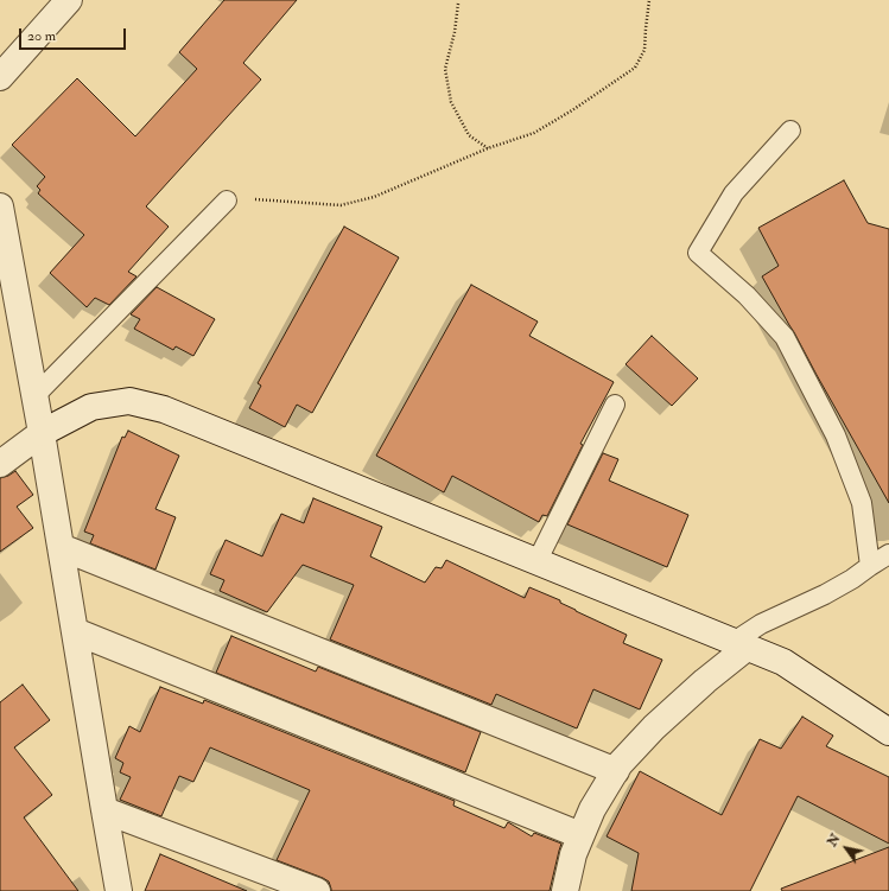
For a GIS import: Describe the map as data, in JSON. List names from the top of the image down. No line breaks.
{"scale_bar":"20 m","north":"top left"}
